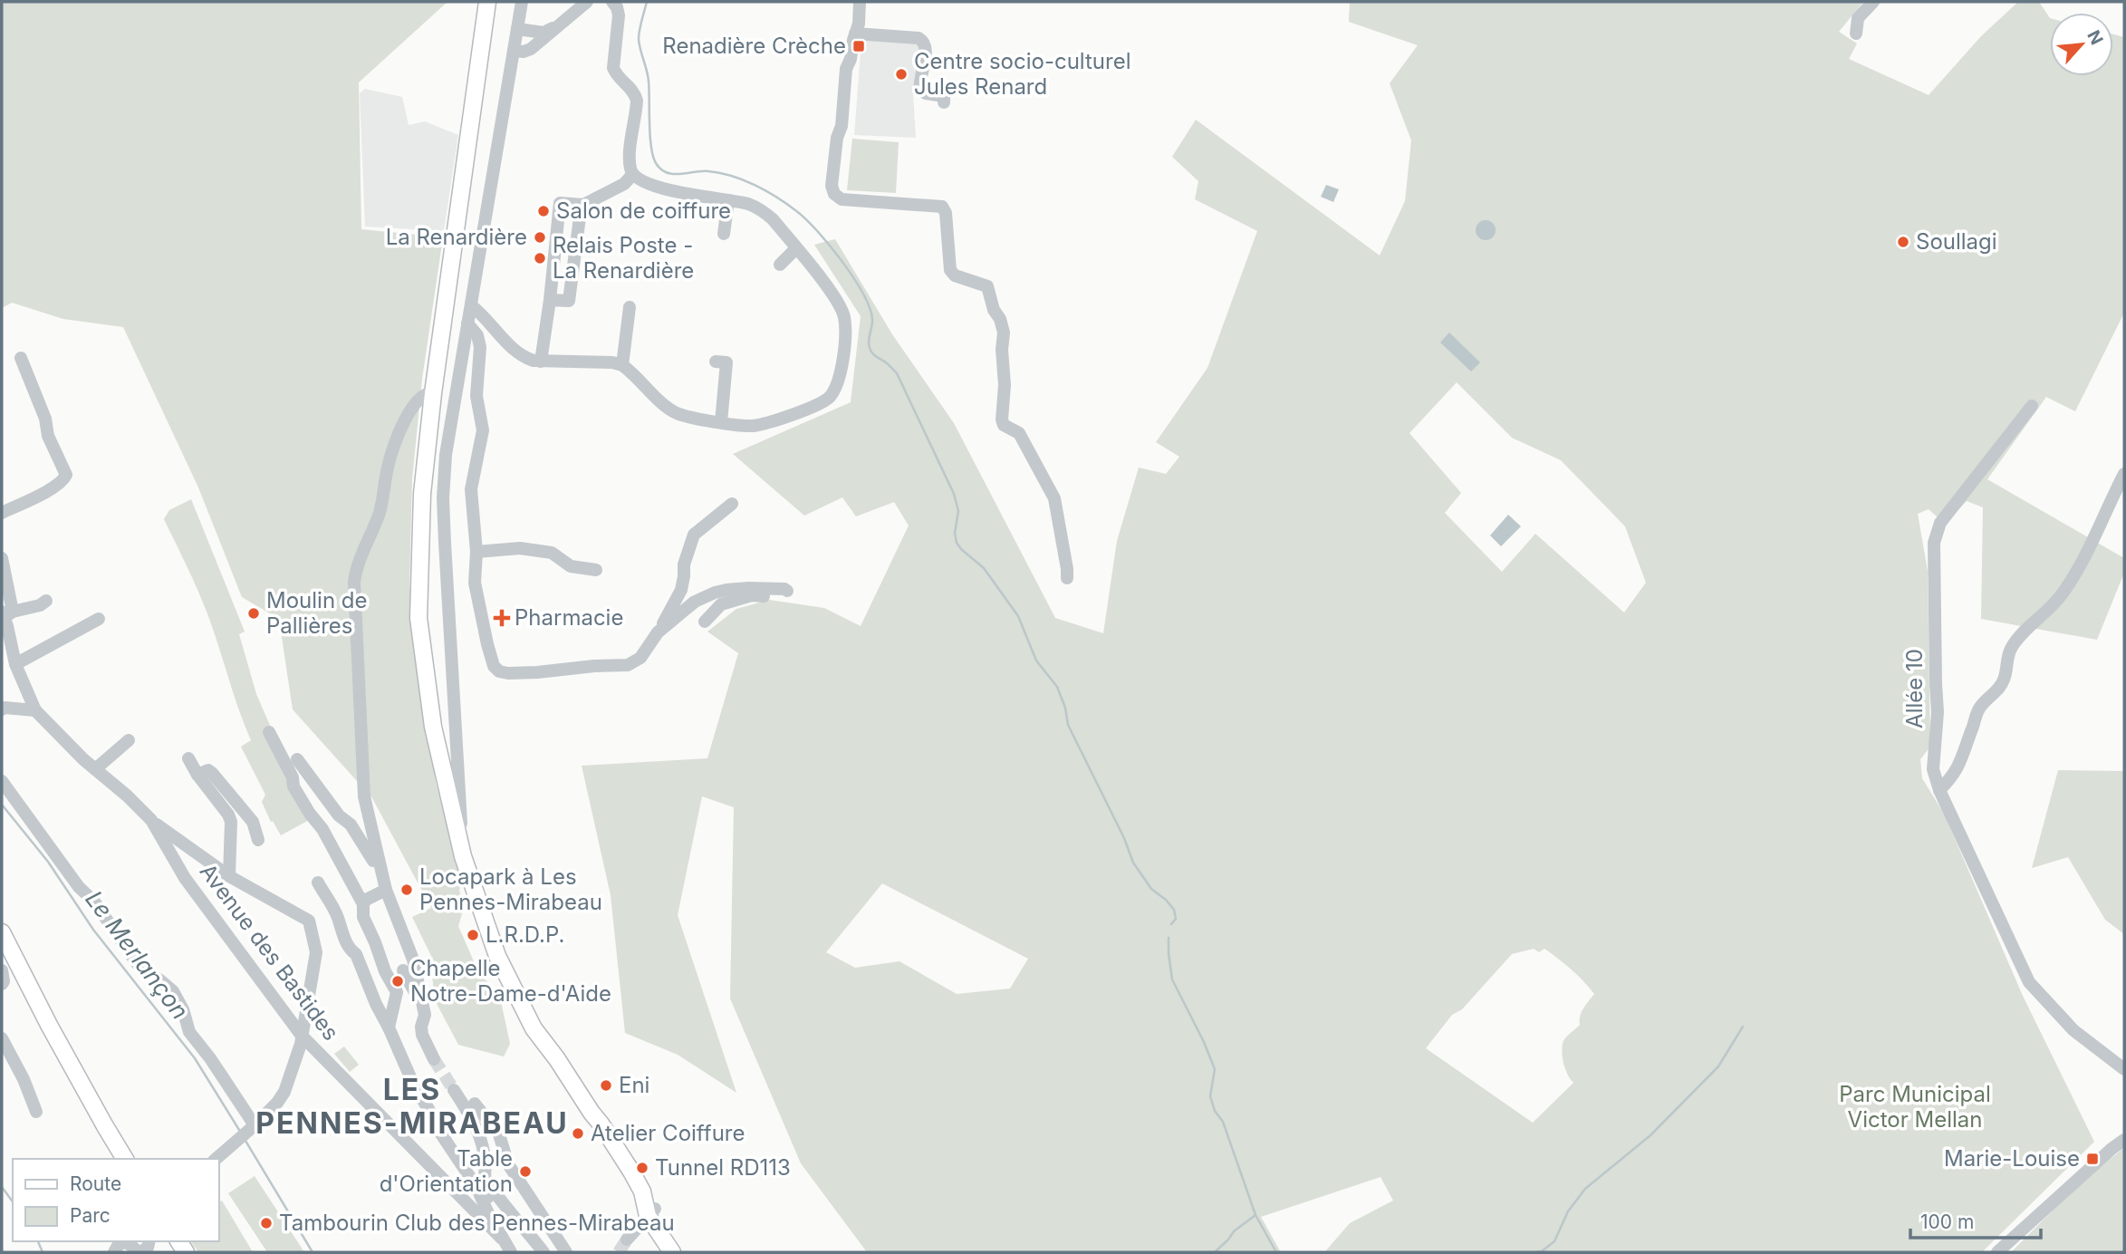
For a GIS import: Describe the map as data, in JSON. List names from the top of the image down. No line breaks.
{"streets":{"street":["Allée 10","Avenue des Bastides"]},"districts":["LES PENNES-MIRABEAU"],"water":["Le Merlançon"],"parks":["Parc Municipal Victor Mellan"],"places":{"transit":["Renadière Crèche","Marie-Louise"],"other":["Centre socio-culturel Jules Renard","Salon de coiffure","La Renardière","Soullagi","Relais Poste - La Renardière","Moulin de Pallières","Locapark à Les Pennes-Mirabeau","L.R.D.P.","Chapelle Notre-Dame-d'Aide","Eni","Atelier Coiffure","Tunnel RD113","Table d'Orientation","Tambourin Club des Pennes-Mirabeau"],"health":["Pharmacie"]},"legend":["Route","Parc"],"scale_bar":"100 m","north":"top right"}
